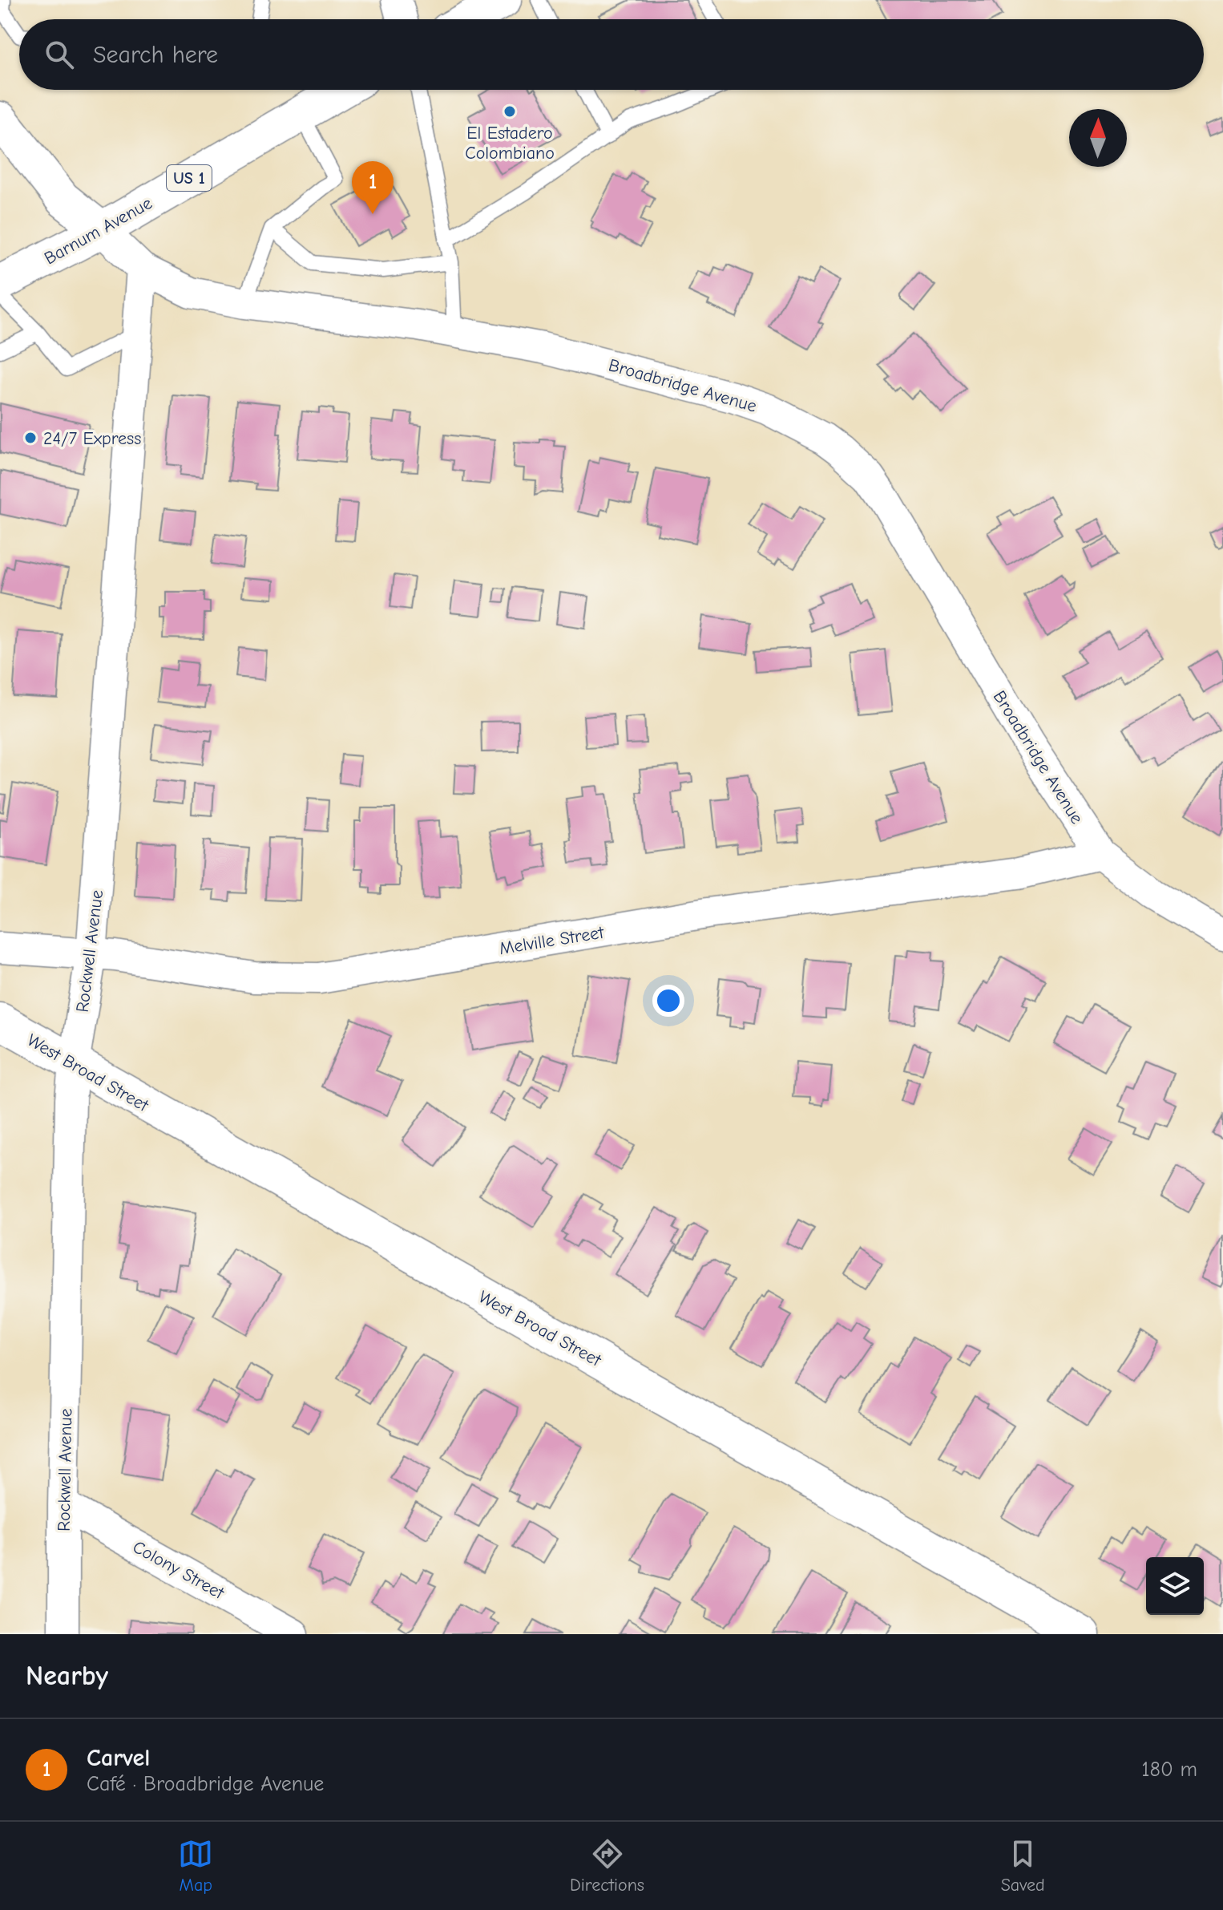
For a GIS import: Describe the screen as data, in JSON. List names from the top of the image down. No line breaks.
{"streets":{"main road":["US 1","Barnum Avenue","Broadbridge Avenue","West Broad Street"],"street":["Melville Street","Rockwell Avenue","Colony Street"]},"crossings":[["Barnum Avenue","Broadbridge Avenue"],["Broadbridge Avenue","Melville Street"],["Broadbridge Avenue","Rockwell Avenue"],["Melville Street","Rockwell Avenue"],["Rockwell Avenue","West Broad Street"],["Rockwell Avenue","Colony Street"]],"places":["El Estadero Colombiano","24/7 Express"],"north":"top","page":{"search":"Search here","pins":"1","heading":"Nearby","list":[{"mark":"1","name":"Carvel","note":"Café · Broadbridge Avenue","value":"180 m"}],"nav":["Map","Directions","Saved"]}}
